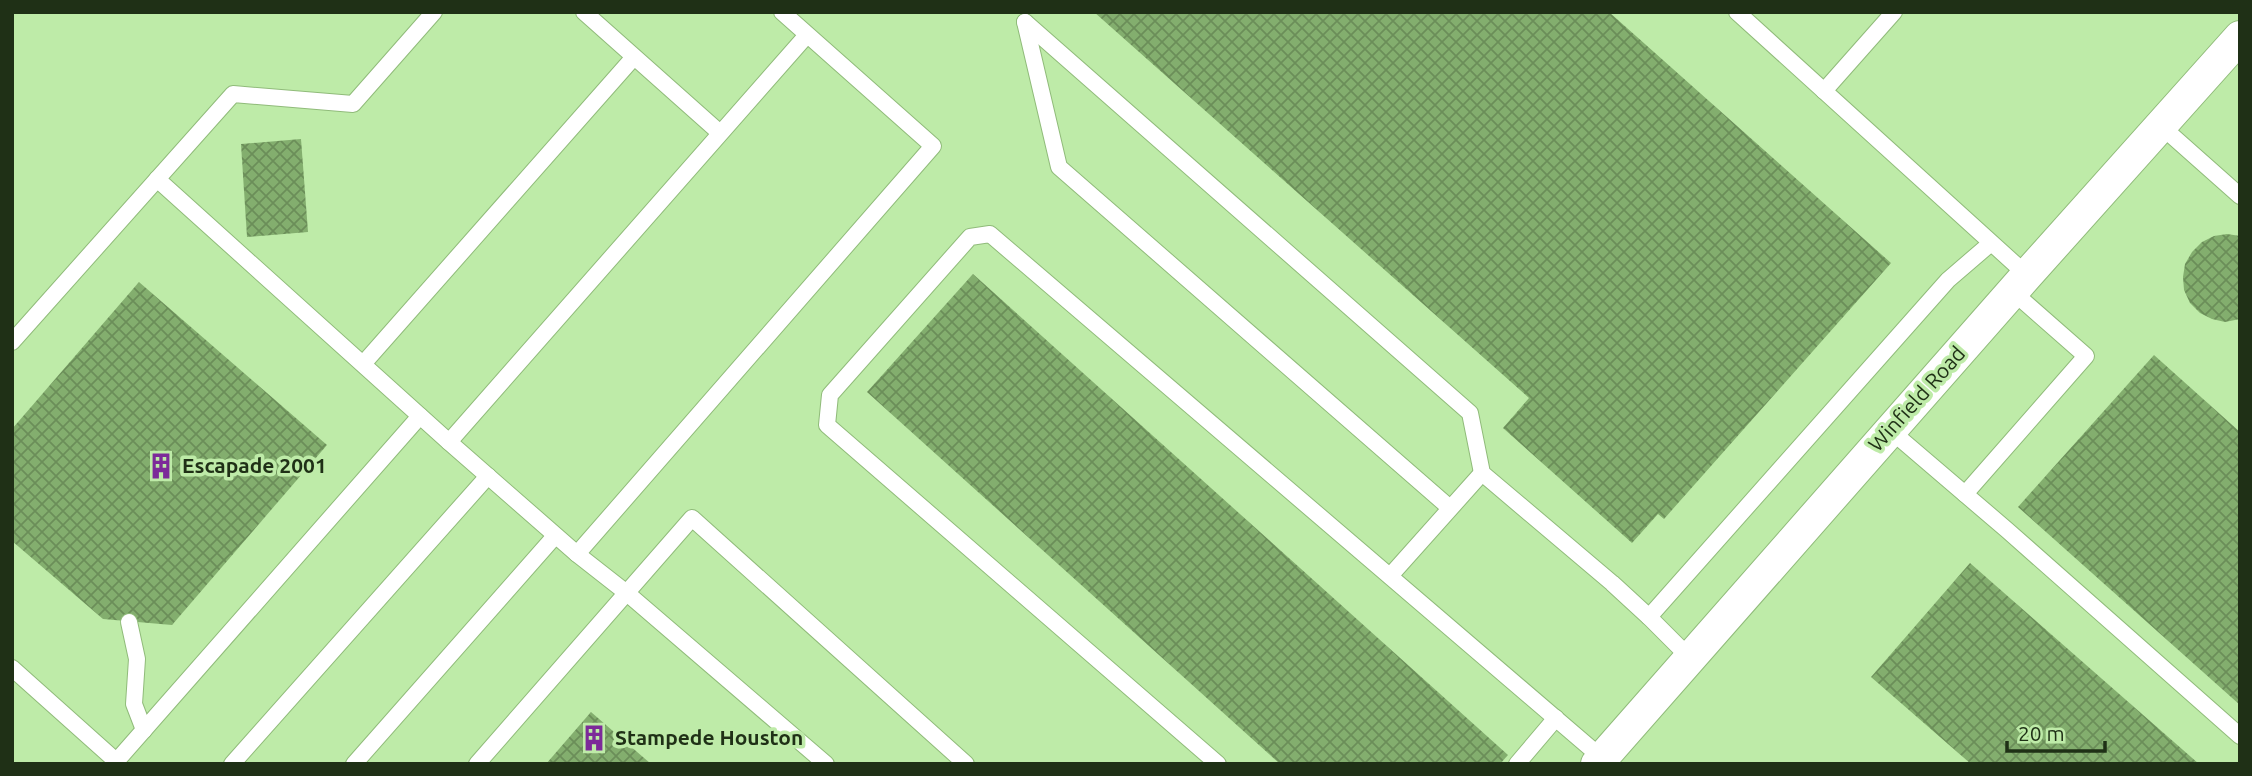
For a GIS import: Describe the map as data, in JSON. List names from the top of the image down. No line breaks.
{"streets":{"street":["Winfield Road"]},"places":{"building":["Escapade 2001","Stampede Houston"]},"scale_bar":"20 m"}
